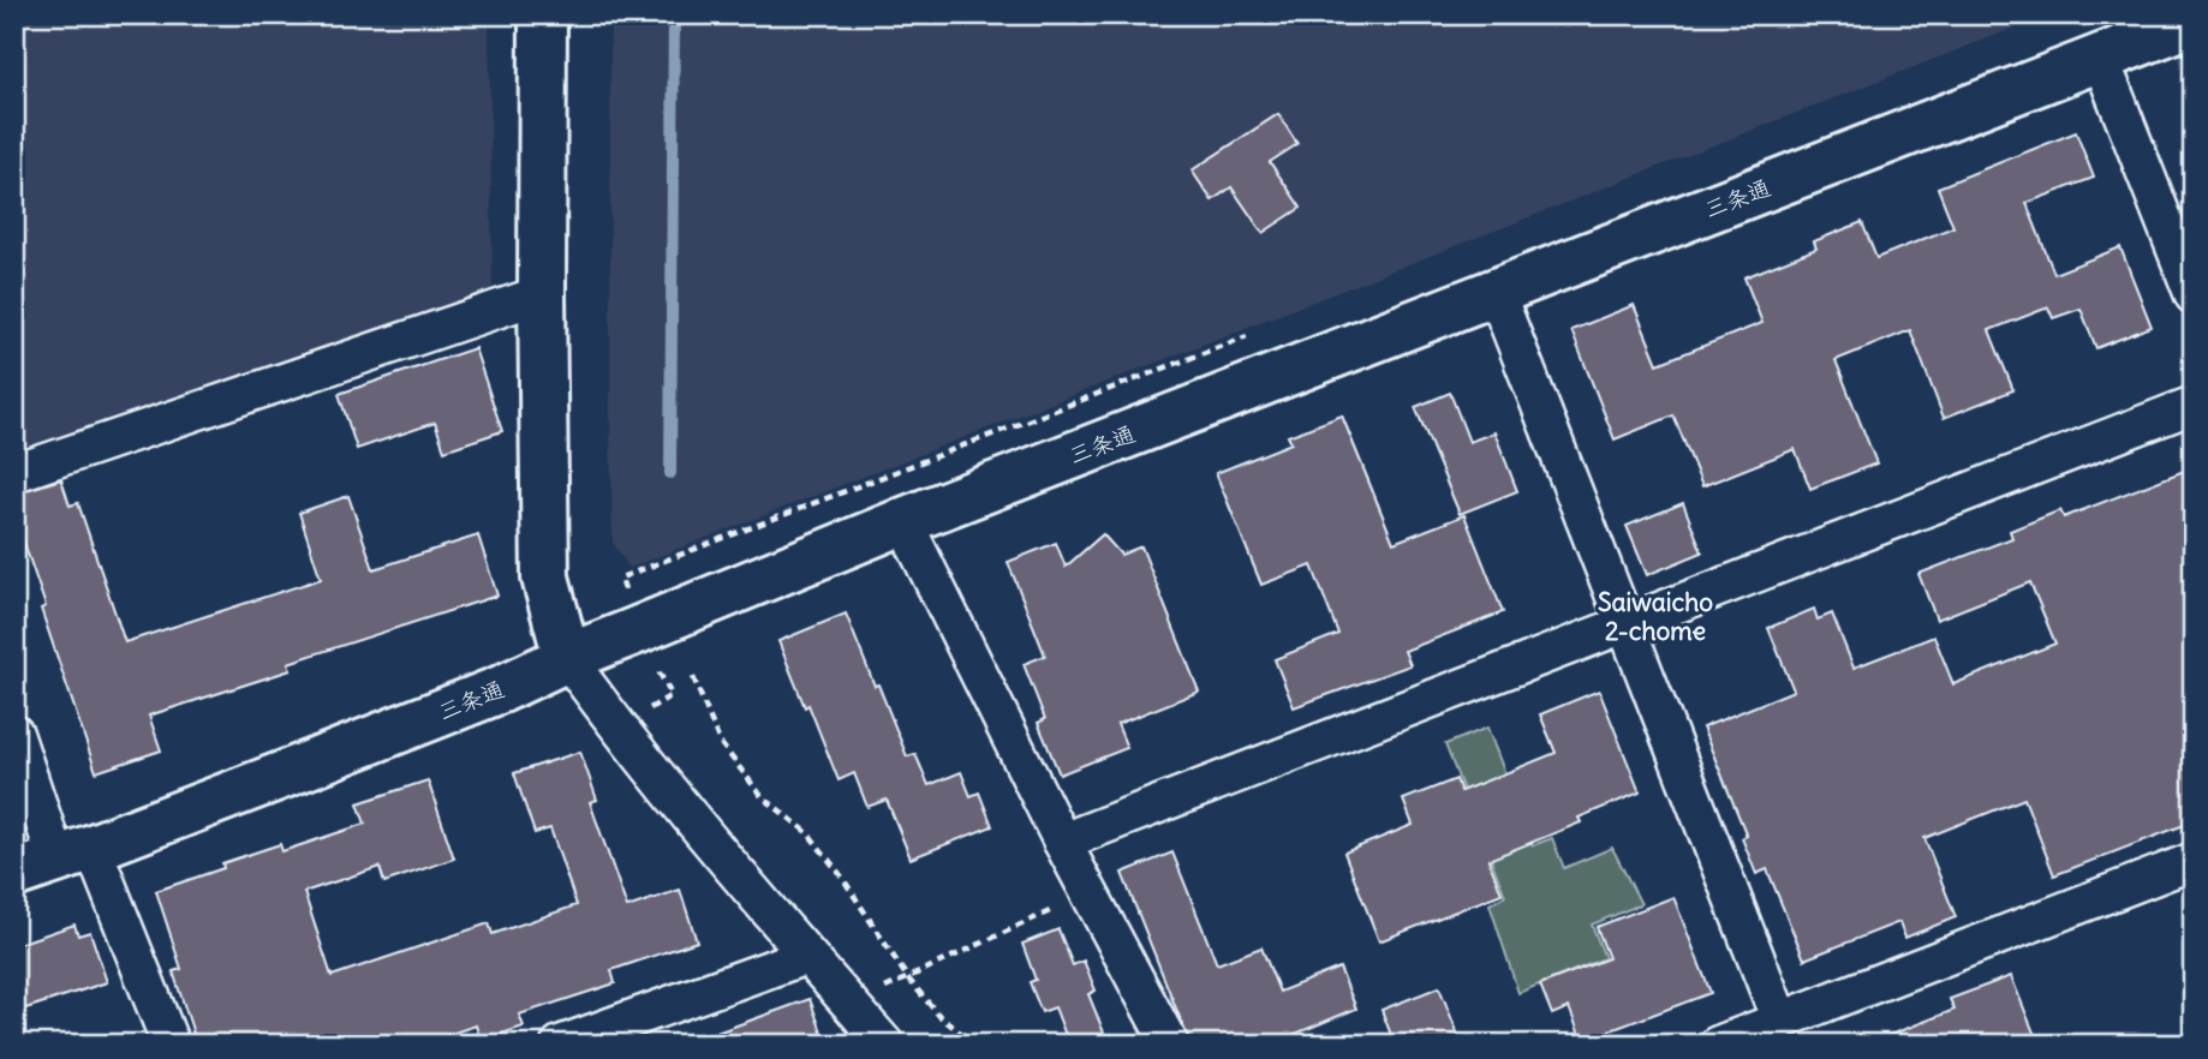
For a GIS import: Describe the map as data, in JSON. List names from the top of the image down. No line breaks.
{"streets":{"street":["三条通"]},"districts":["Saiwaicho 2-chome"]}
